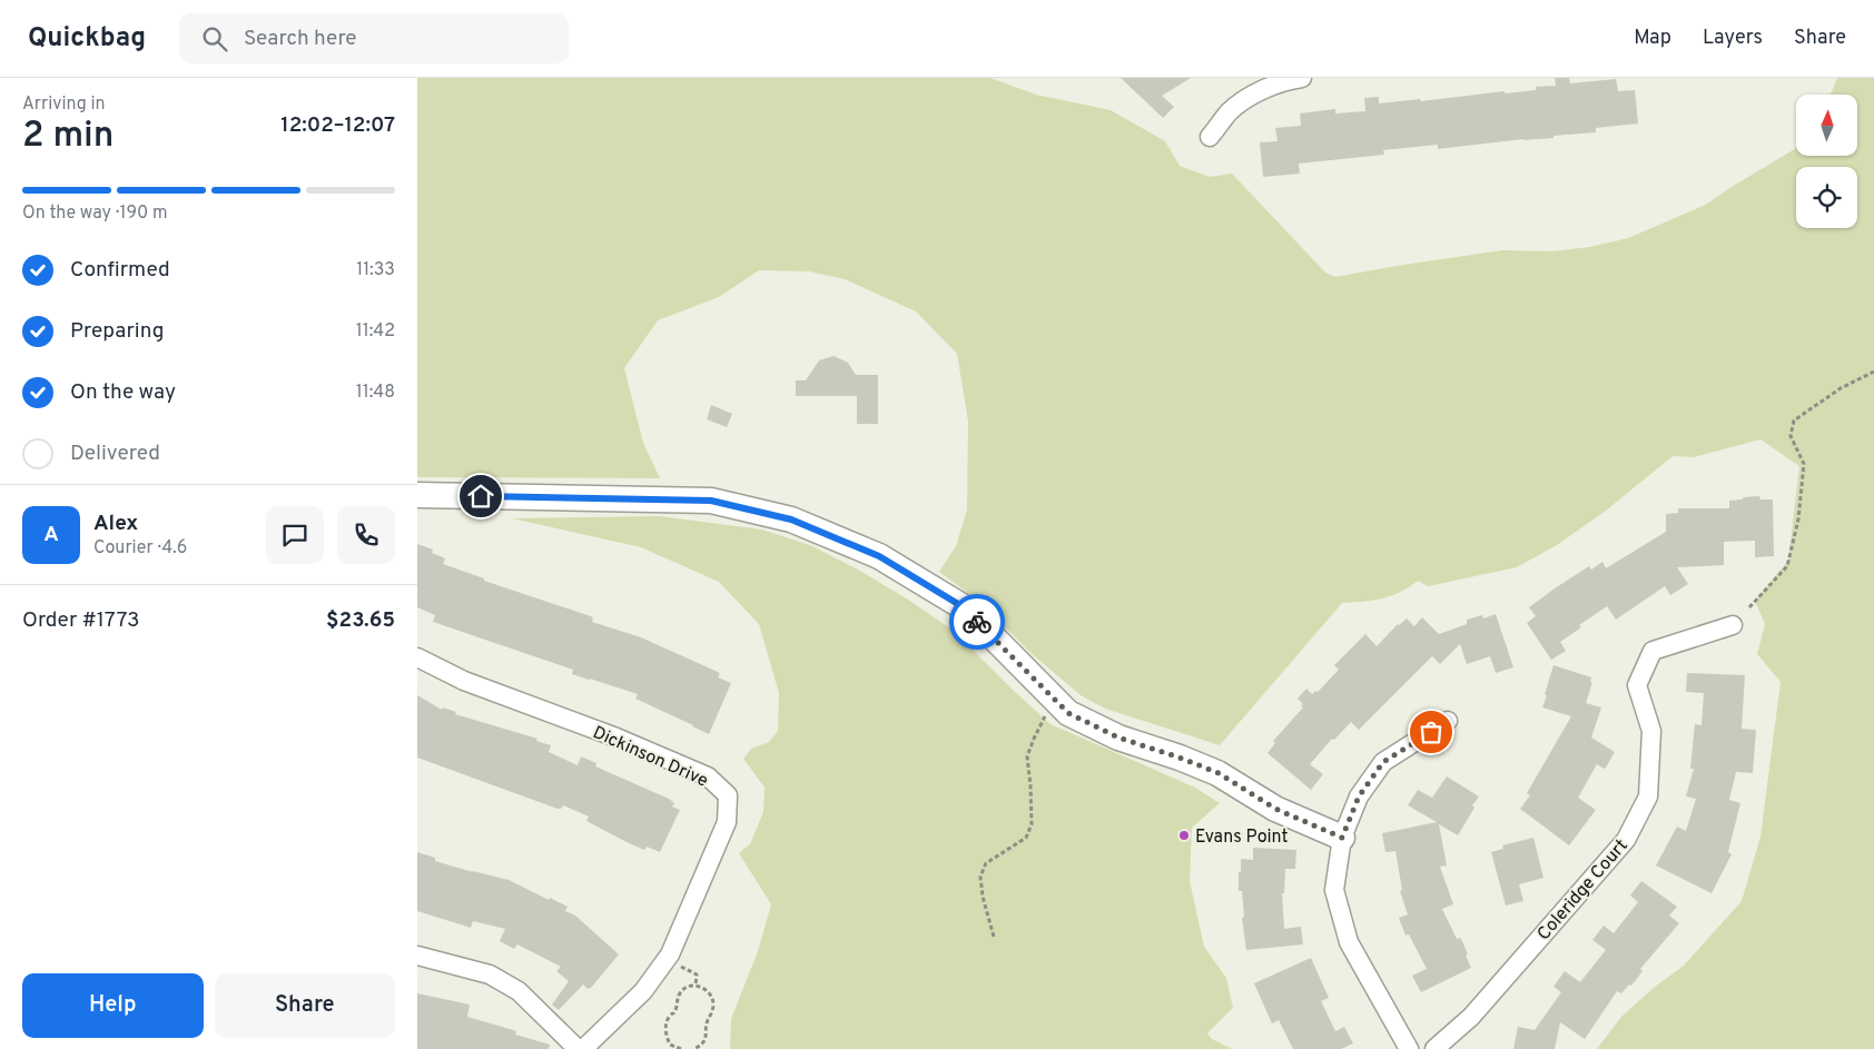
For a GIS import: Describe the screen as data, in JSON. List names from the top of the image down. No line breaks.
{"streets":{"street":["Dickinson Drive","Coleridge Court"]},"places":["Evans Point"],"north":"top","page":{"header":"Quickbag","search":"Search here","nav":["Map","Layers","Share"],"heading":["2 min","Arriving in","12:02–12:07"],"panel":["Alex","Courier · 4.6","Order #1773","$23.65"],"bar":"On the way · 190 m","list":[["Confirmed","11:33"],["Preparing","11:42"],["On the way","11:48"],"Delivered"],"round":"A","buttons":["Help","Share"]}}
